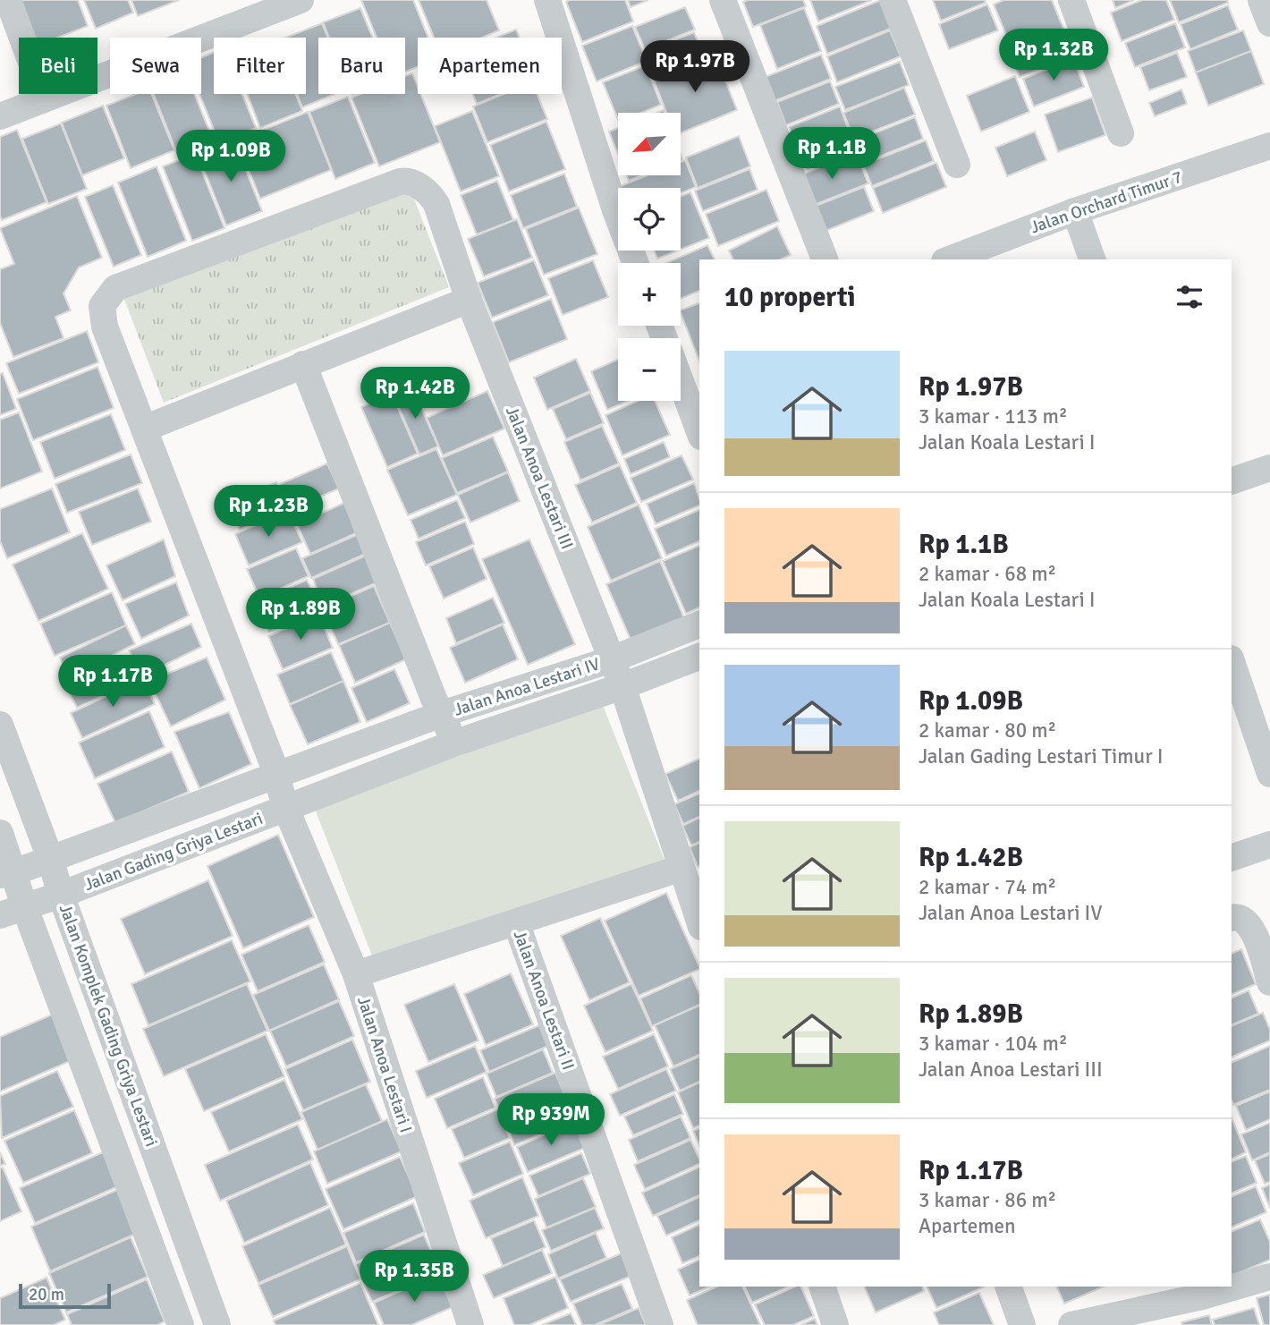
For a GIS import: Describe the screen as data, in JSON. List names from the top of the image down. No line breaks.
{"streets":{"street":["Jalan Orchard Timur 7","Jalan Anoa Lestari III","Jalan Anoa Lestari IV","Jalan Gading Griya Lestari","Jalan Anoa Lestari II","Jalan Komplek Gading Griya Lestari","Jalan Anoa Lestari I"]},"crossings":[["Jalan Anoa Lestari III","Jalan Anoa Lestari IV"],["Jalan Anoa Lestari IV","Jalan Gading Griya Lestari"],["Jalan Anoa Lestari IV","Jalan Anoa Lestari I"],["Jalan Gading Griya Lestari","Jalan Komplek Gading Griya Lestari"],["Jalan Gading Griya Lestari","Jalan Anoa Lestari I"]],"scale_bar":"20 m","north":"bottom left","page":{"price":["Rp 1.32B","Rp 1.97B","Rp 1.1B","Rp 1.09B","Rp 1.42B","Rp 1.23B","Rp 1.89B","Rp 1.17B","Rp 939M","Rp 1.35B"],"chip":["Beli","Sewa","Filter","Baru","Apartemen"],"map_buttons":["+","−"],"heading":"10 properti","list":[{"name":"Rp 1.97B","note":"3 kamar · 113 m² · Jalan Koala Lestari I"},{"name":"Rp 1.1B","note":"2 kamar · 68 m² · Jalan Koala Lestari I"},{"name":"Rp 1.09B","note":"2 kamar · 80 m² · Jalan Gading Lestari Timur I"},{"name":"Rp 1.42B","note":"2 kamar · 74 m² · Jalan Anoa Lestari IV"},{"name":"Rp 1.89B","note":"3 kamar · 104 m² · Jalan Anoa Lestari III"},{"name":"Rp 1.17B","note":"3 kamar · 86 m² · Apartemen"}],"scale":"20 m"}}
